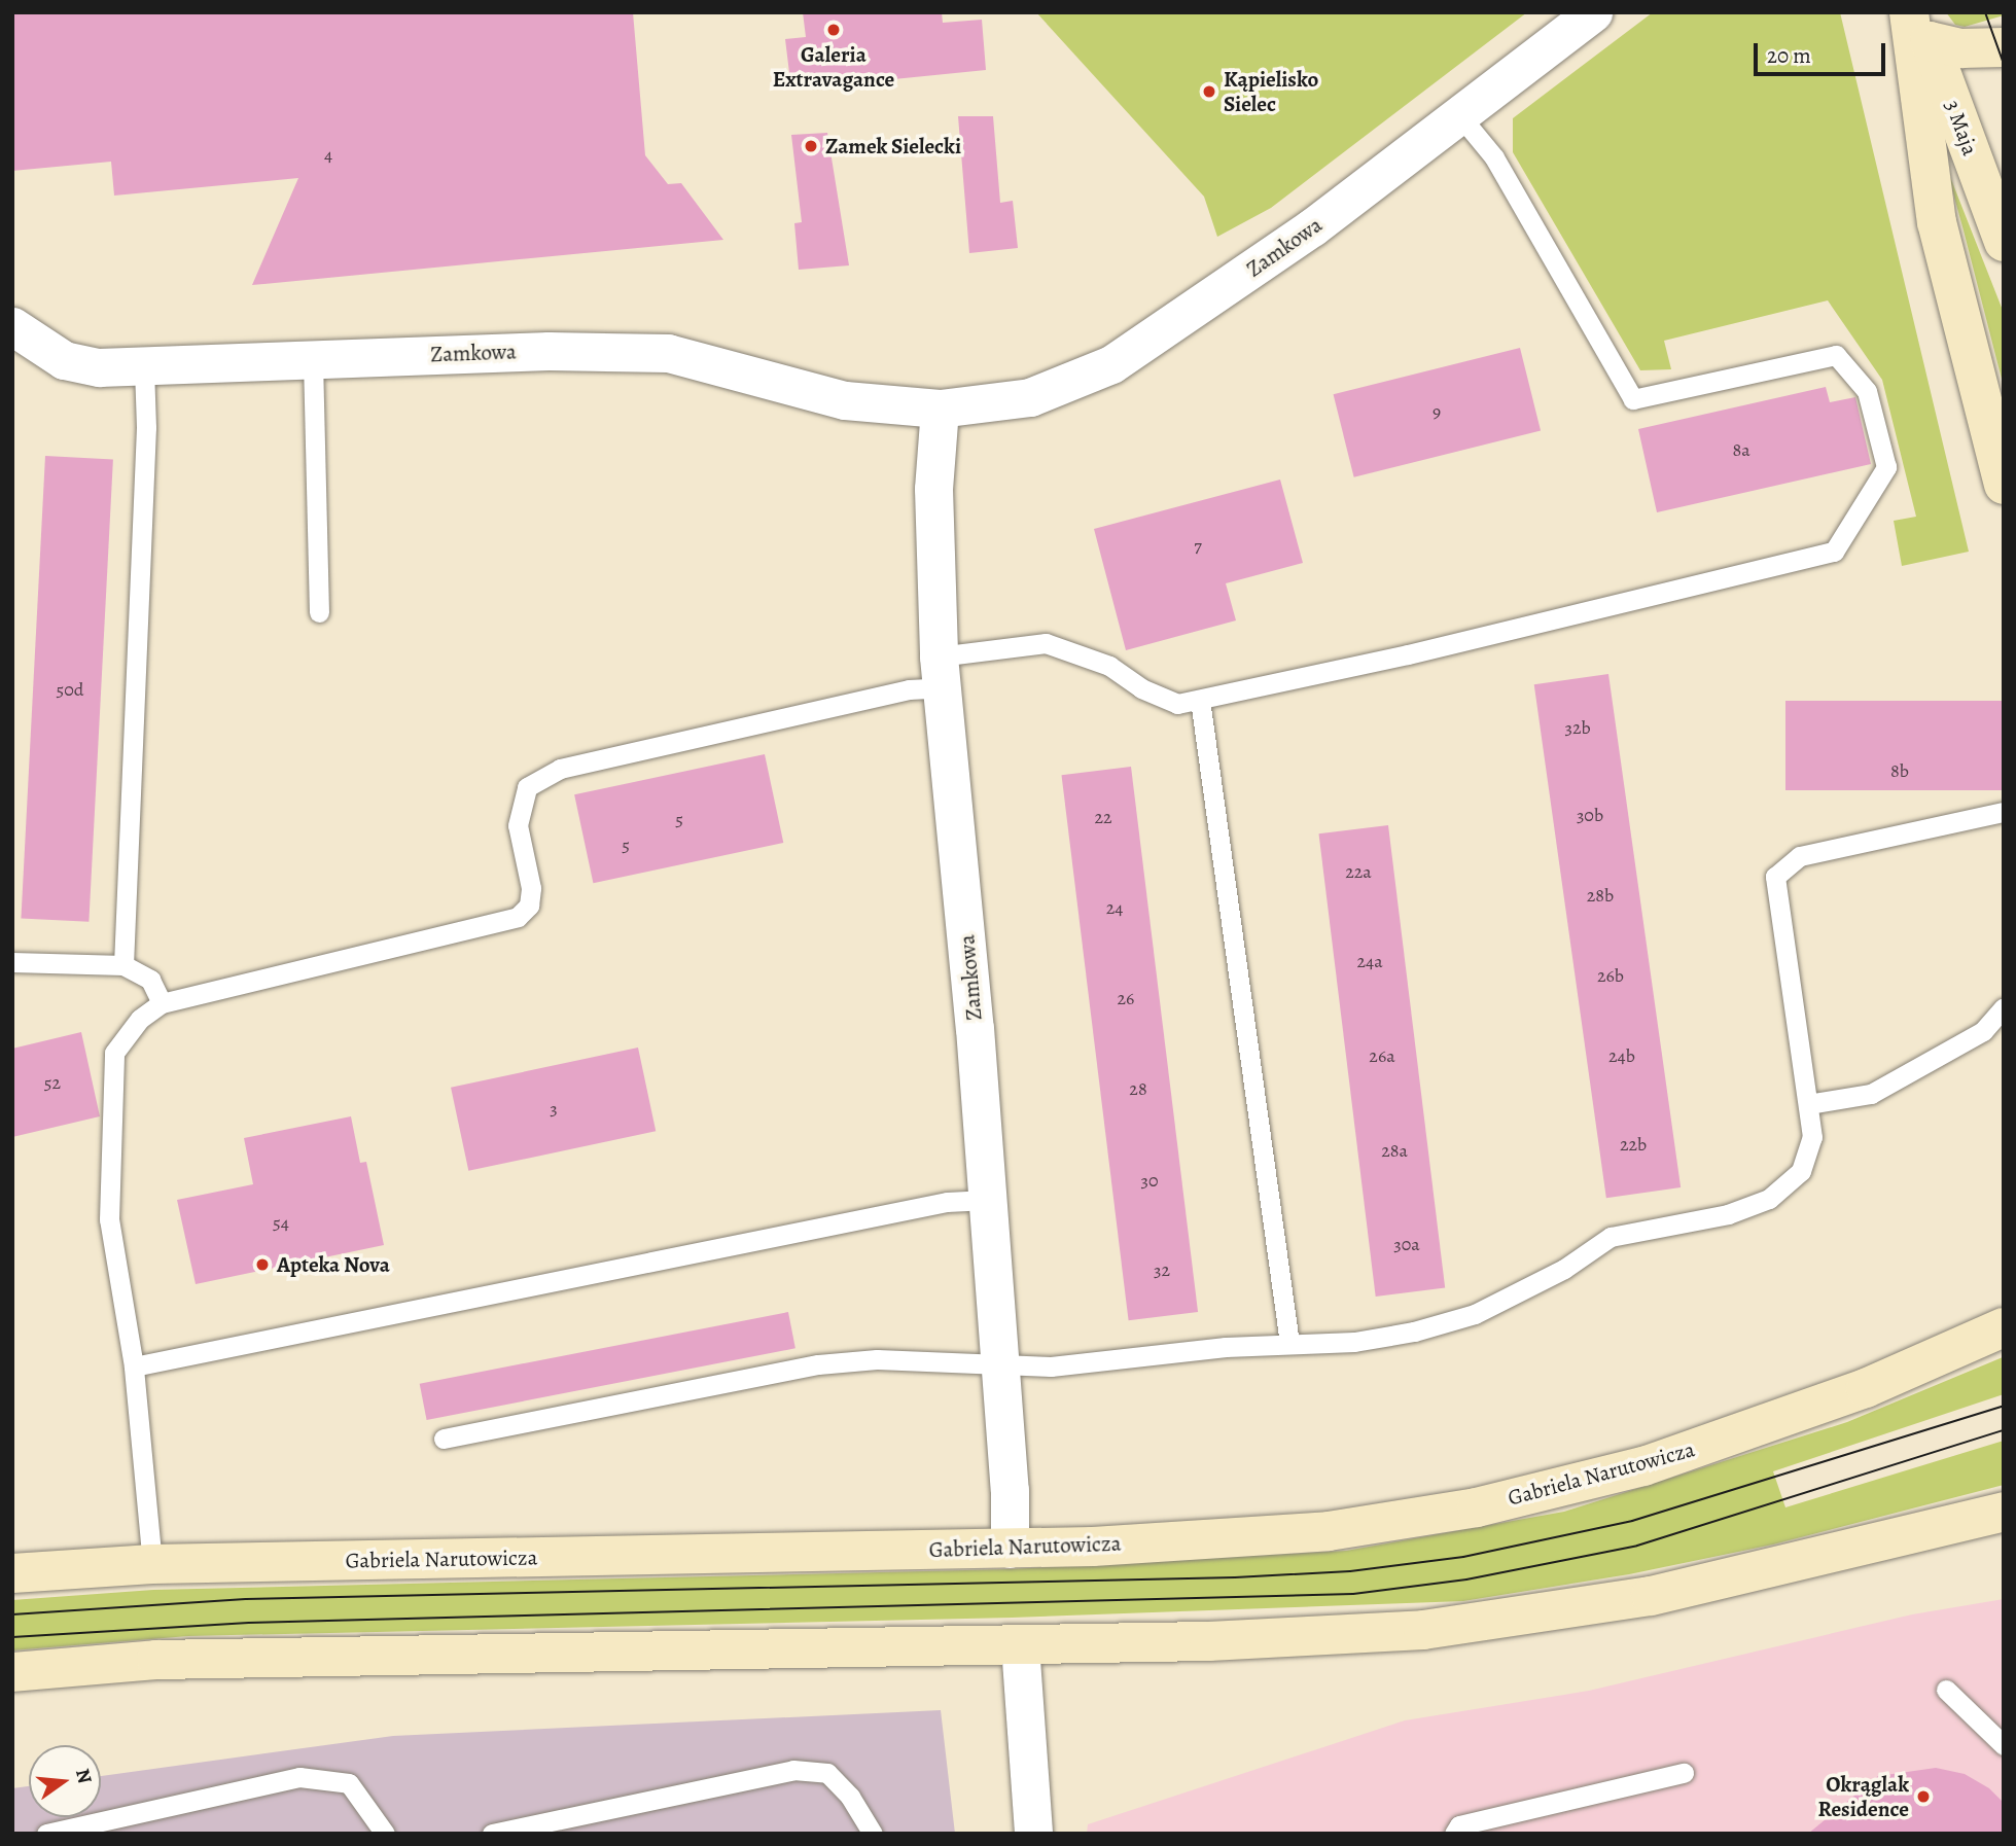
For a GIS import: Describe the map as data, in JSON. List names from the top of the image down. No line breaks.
{"streets":{"street":["3 Maja","Zamkowa","Gabriela Narutowicza"]},"crossings":[["Zamkowa","Gabriela Narutowicza"]],"places":["Galeria Extravagance","Kąpielisko Sielec","Zamek Sielecki","Apteka Nova","Okrąglak Residence"],"house_numbers":["4","9","8a","7","50d","32b","8b","30b","22","5","5","22a","28b","24","24a","26b","26","26a","24b","52","28","3","22b","28a","30","54","30a","32"],"scale_bar":"20 m","north":"right"}
